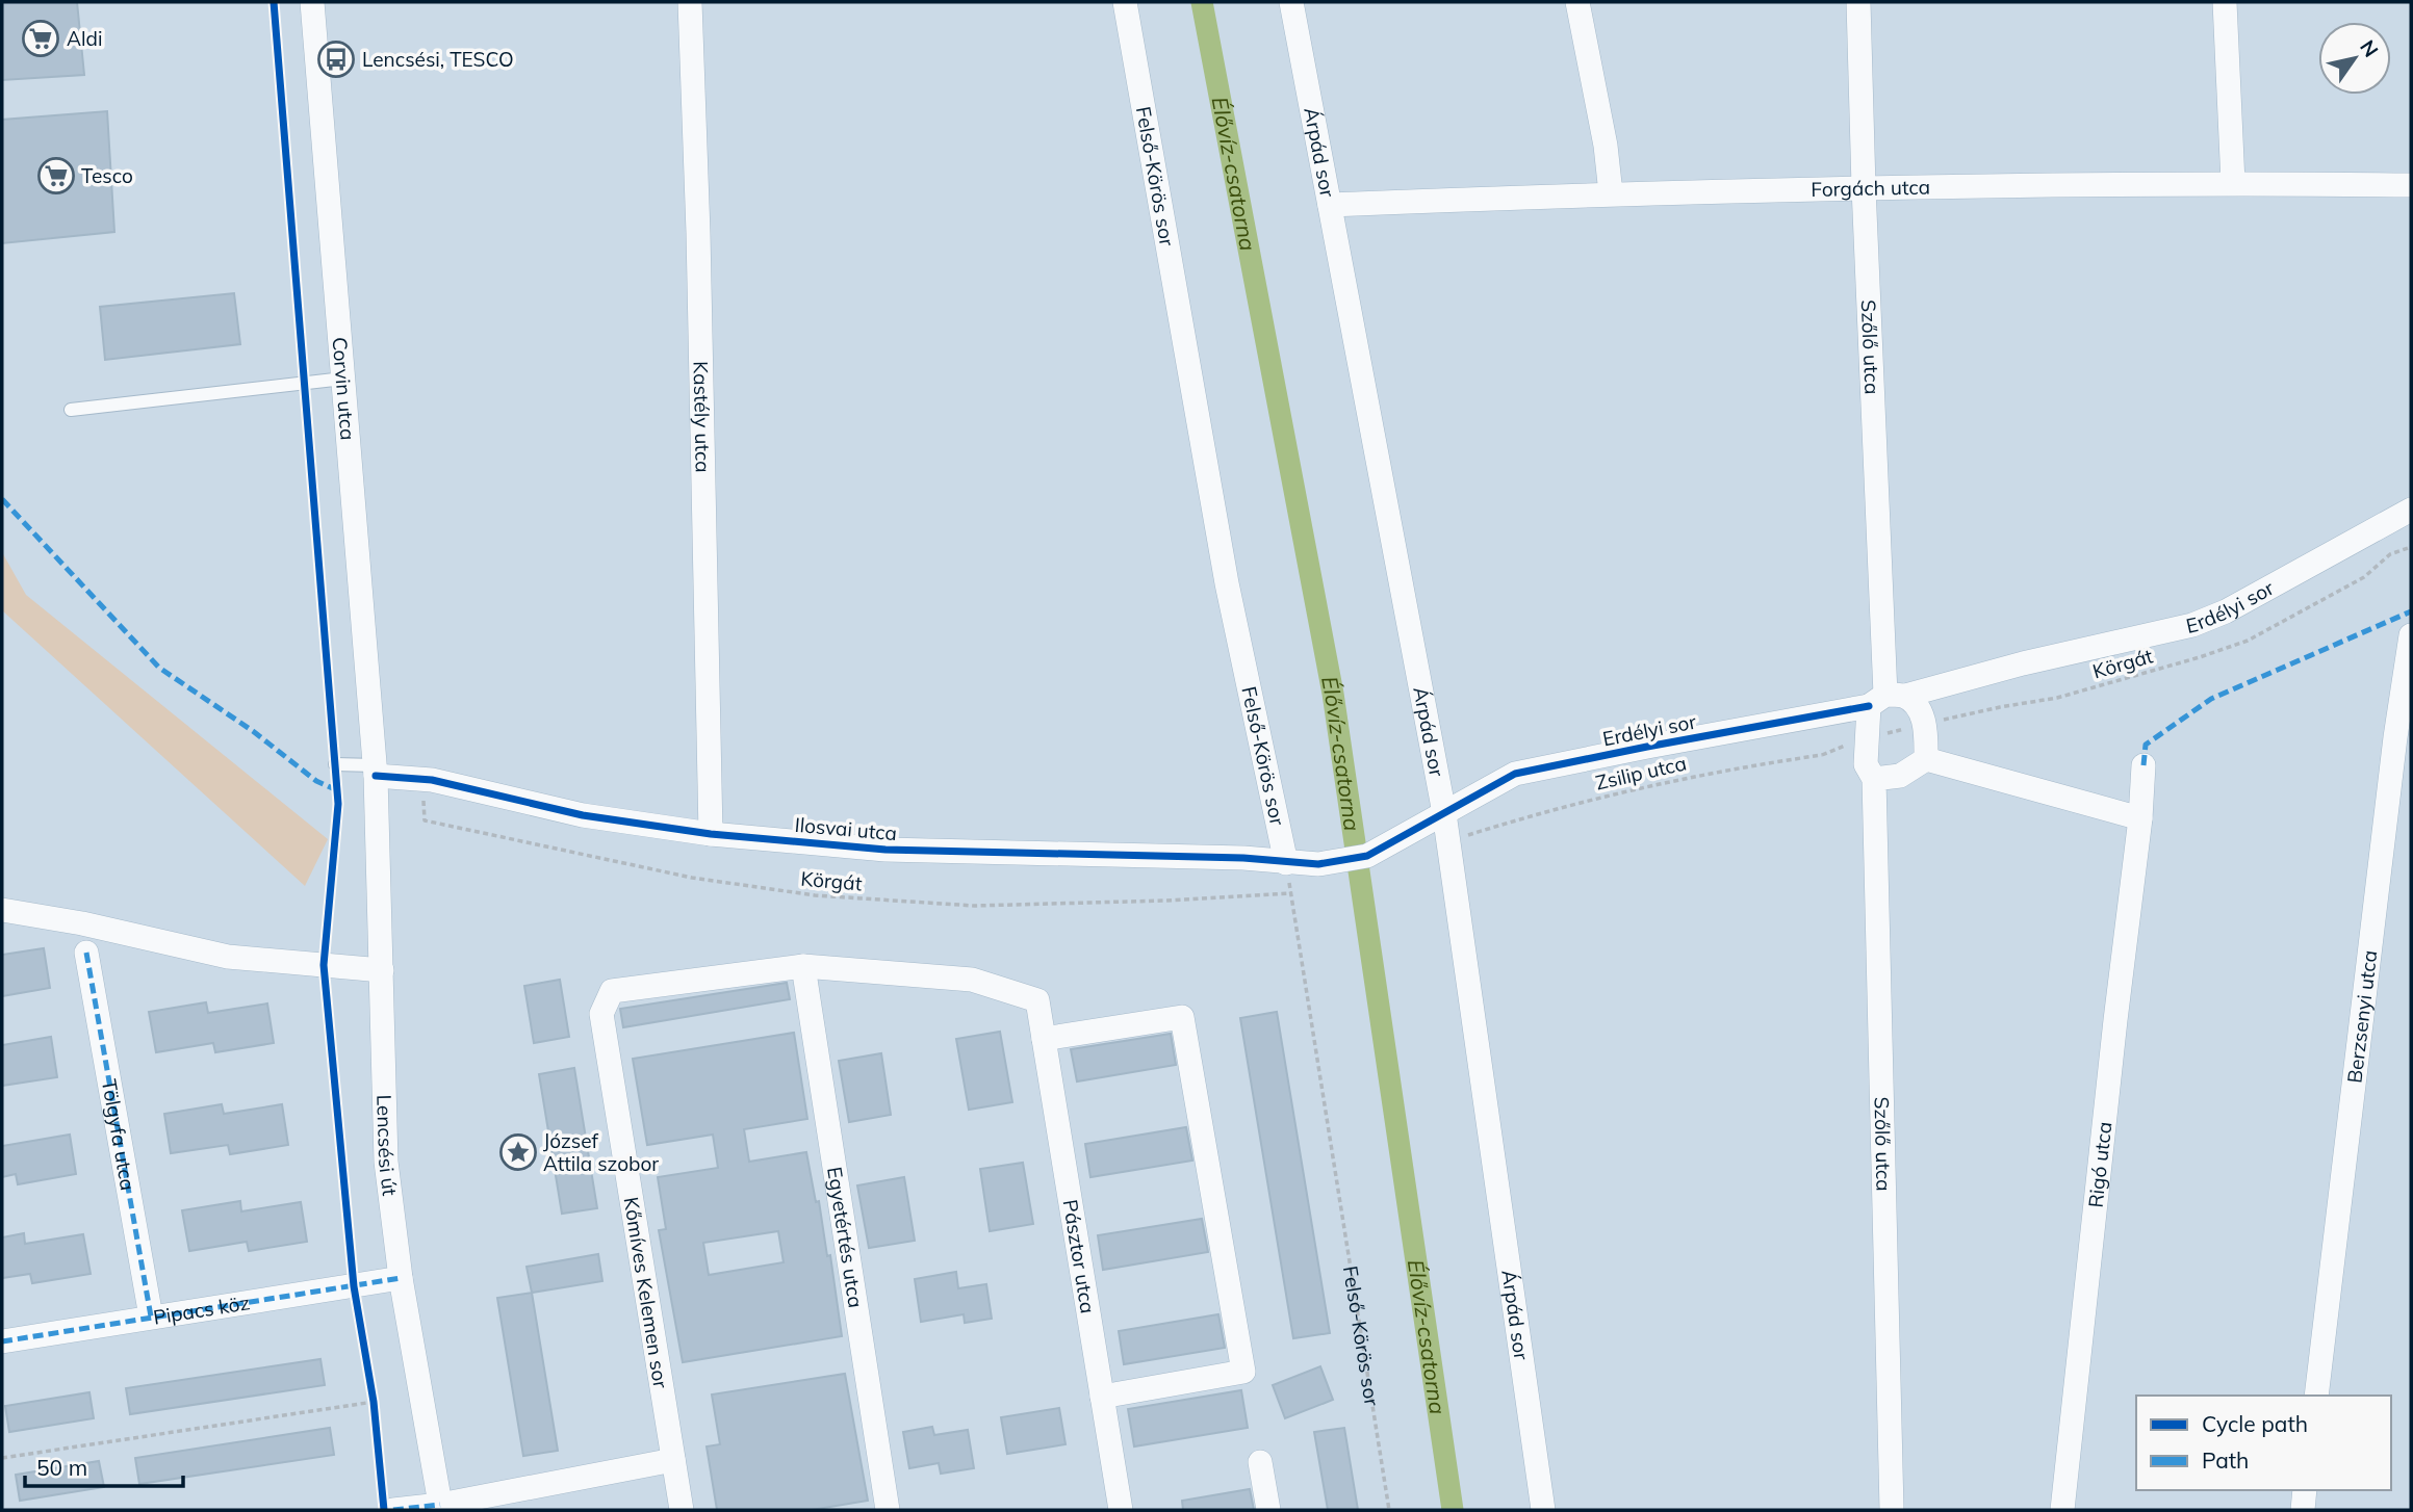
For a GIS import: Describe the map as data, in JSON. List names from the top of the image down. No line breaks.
{"streets":{"street":["Árpád sor","Felső-Körös sor","Forgách utca","Szőlő utca","Corvin utca","Kastély utca","Erdélyi sor","Ilosvai utca","Berzsenyi utca","Tölgyfa utca","Lencsési út","Rigó utca","Egyetértés utca","Pásztor utca","Kőmíves Kelemen sor","Pipacs köz"],"path":["Körgát"],"cycle path":["Zsilip utca"]},"crossings":[["Árpád sor","Forgách utca"],["Árpád sor","Erdélyi sor"],["Felső-Körös sor","Körgát"],["Felső-Körös sor","Ilosvai utca"],["Forgách utca","Szőlő utca"],["Szőlő utca","Erdélyi sor"],["Szőlő utca","Körgát"],["Corvin utca","Ilosvai utca"],["Corvin utca","Lencsési út"],["Kastély utca","Ilosvai utca"],["Erdélyi sor","Ilosvai utca"],["Ilosvai utca","Lencsési út"],["Tölgyfa utca","Pipacs köz"],["Lencsési út","Pipacs köz"],["Egyetértés utca","Pásztor utca"],["Egyetértés utca","Kőmíves Kelemen sor"],["Pásztor utca","Kőmíves Kelemen sor"]],"water":["Élővíz-csatorna"],"places":{"supermarket":["Aldi","Tesco"],"bus stop":["Lencsési, TESCO"],"place":["József Attila szobor"]},"legend":["Cycle path","Path"],"scale_bar":"50 m","north":"top right"}
